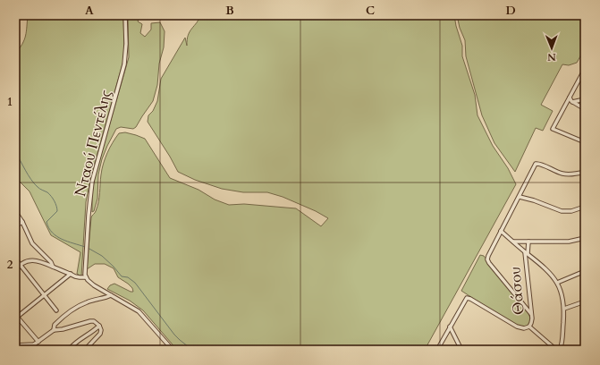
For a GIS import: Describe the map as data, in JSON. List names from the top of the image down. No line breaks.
{"streets":{"street":["Νταού Πεντέλης","Θάσου"]},"north":"bottom","grid":{"columns":["A","B","C","D"],"rows":["1","2"]}}
